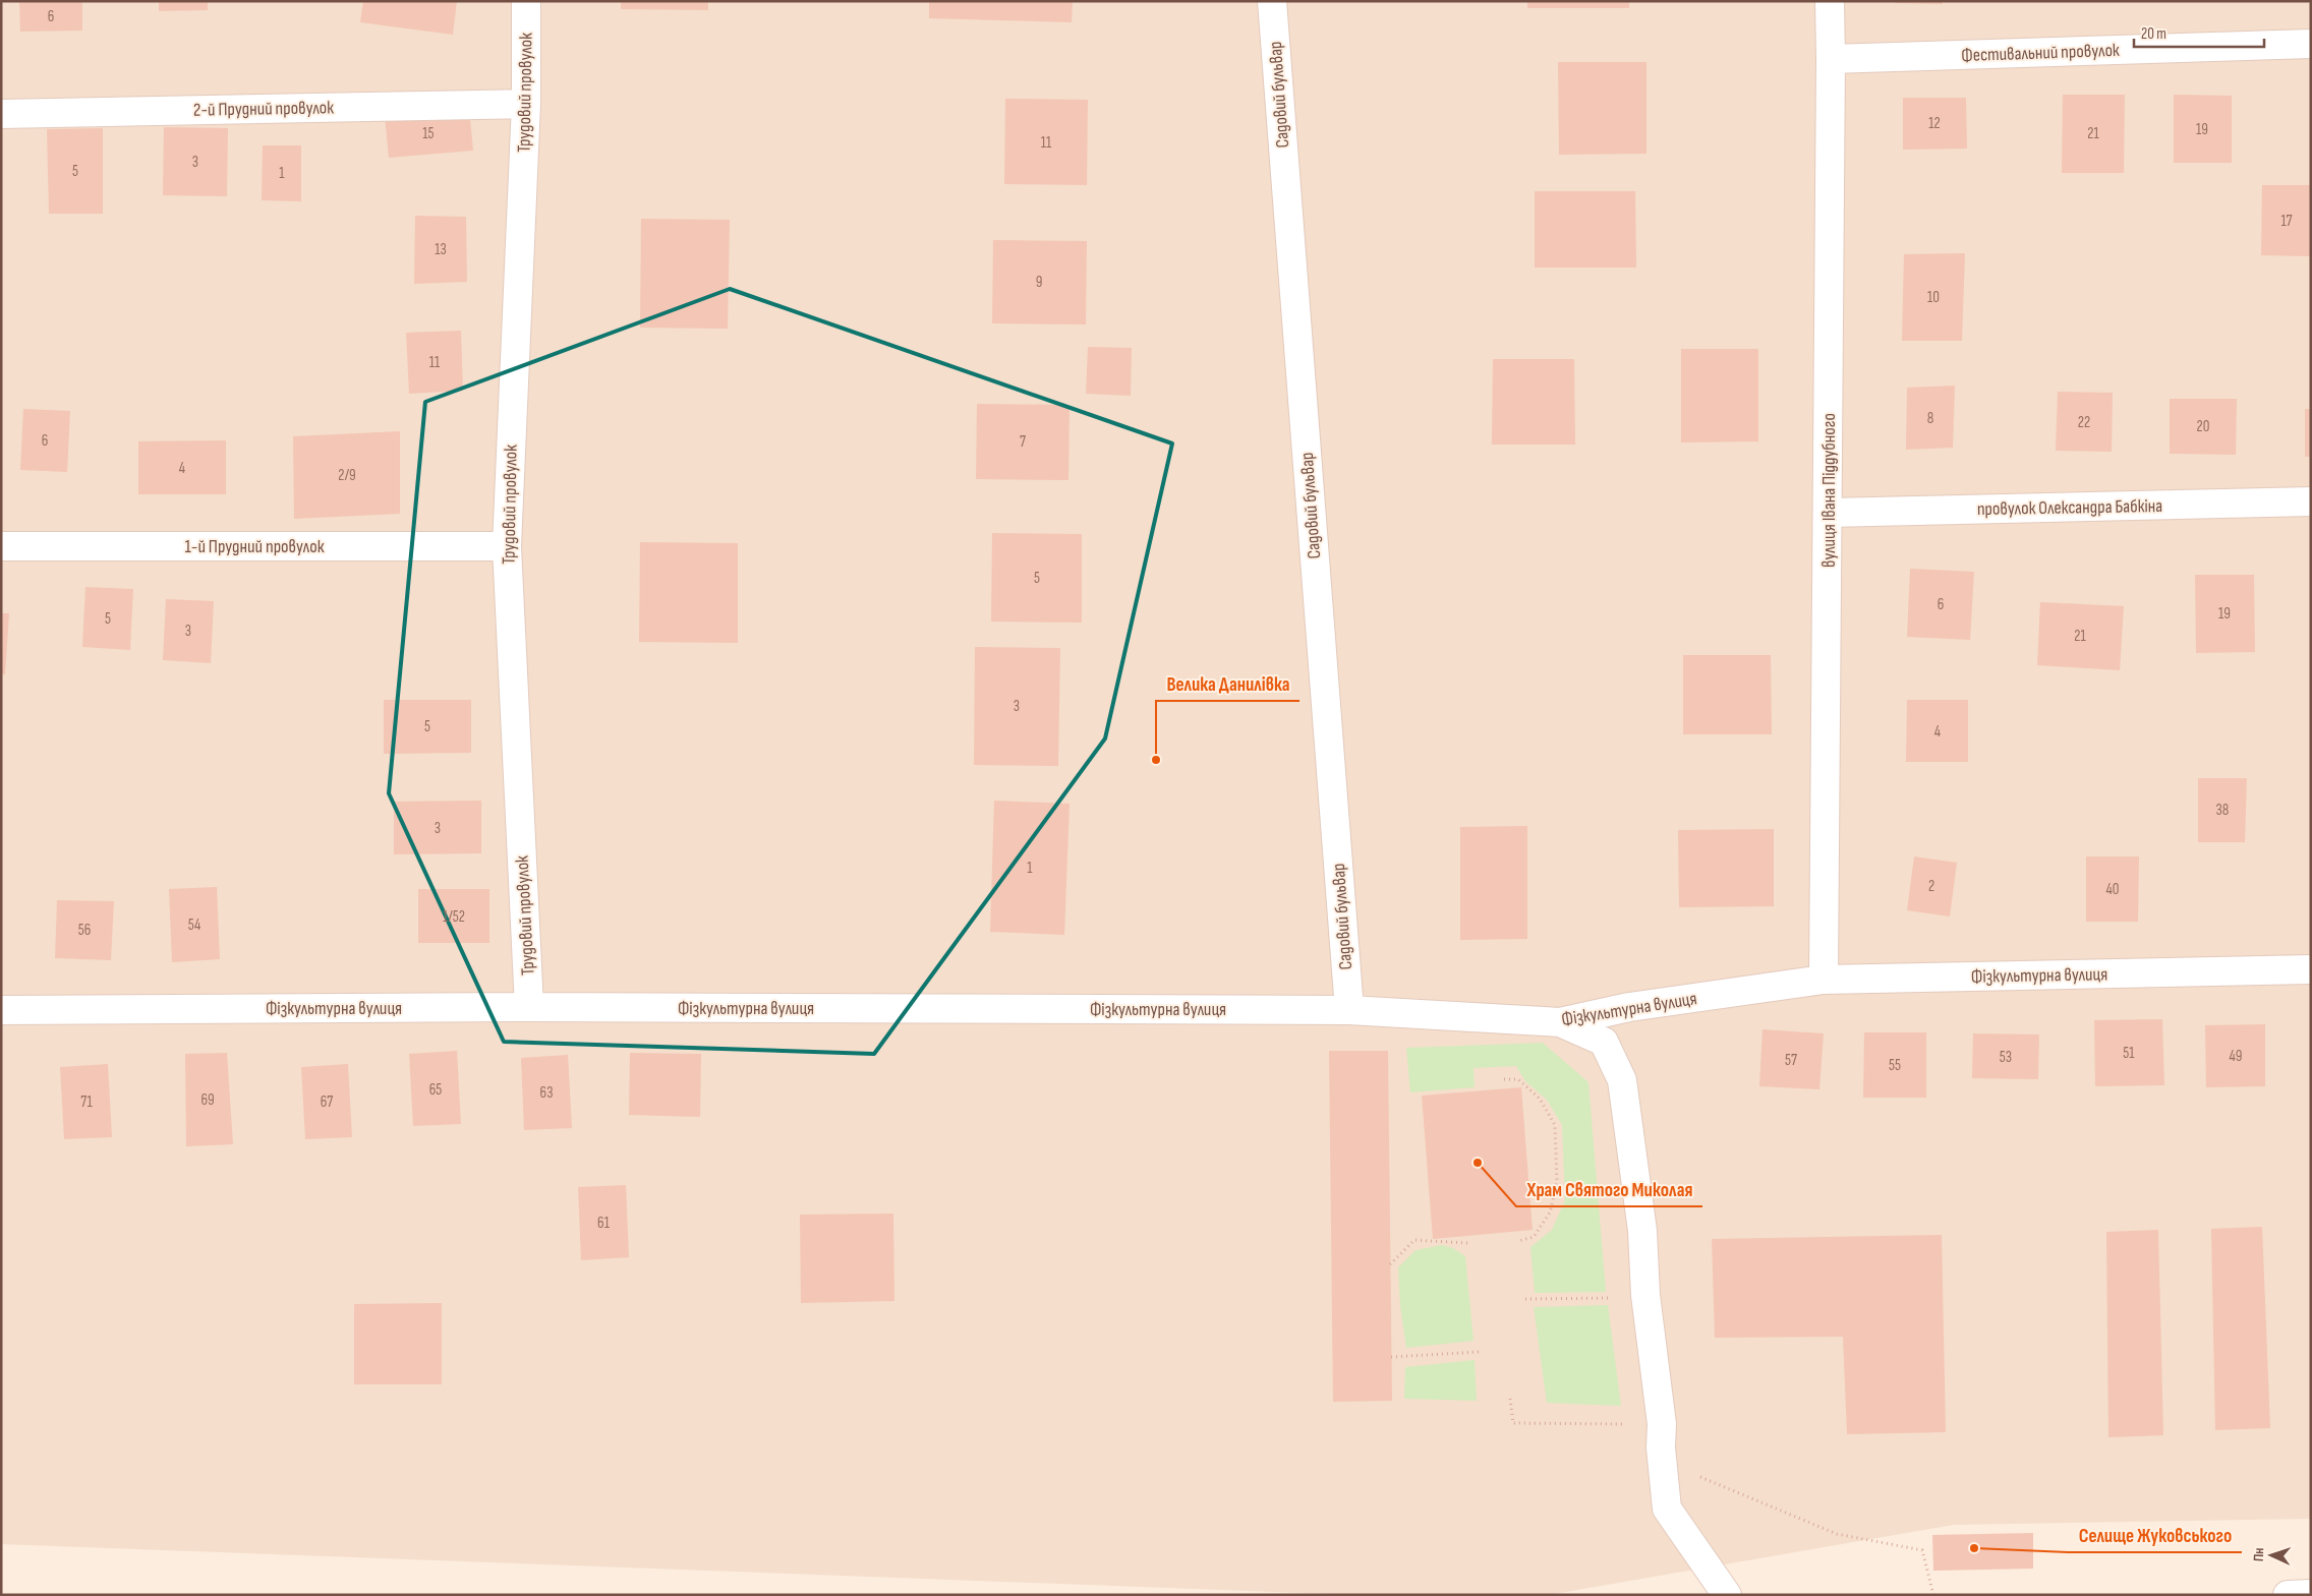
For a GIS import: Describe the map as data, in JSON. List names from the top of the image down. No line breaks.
{"streets":{"street":["Фестивальний провулок","Трудовий провулок","Садовий бульвар","2-й Прудний провулок","вулиця Івана Піддубного","провулок Олександра Бабкіна","1-й Прудний провулок","Фізкультурна вулиця"]},"crossings":[["Фестивальний провулок","вулиця Івана Піддубного"],["Трудовий провулок","2-й Прудний провулок"],["Трудовий провулок","1-й Прудний провулок"],["Трудовий провулок","Фізкультурна вулиця"],["Садовий бульвар","Фізкультурна вулиця"],["вулиця Івана Піддубного","провулок Олександра Бабкіна"],["вулиця Івана Піддубного","Фізкультурна вулиця"]],"places":["Велика Данилівка","Храм Святого Миколая","Селище Жуковського"],"house_numbers":["6","12","19","15","21","11","3","5","1","17","13","9","10","11","8","22","20","6","7","4","2/9","5","6","19","5","3","21","3","5","4","38","3","1","2","40","1/52","54","56","51","49","53","57","55","65","63","69","71","67","61"],"scale_bar":"20 m","north":"left"}
